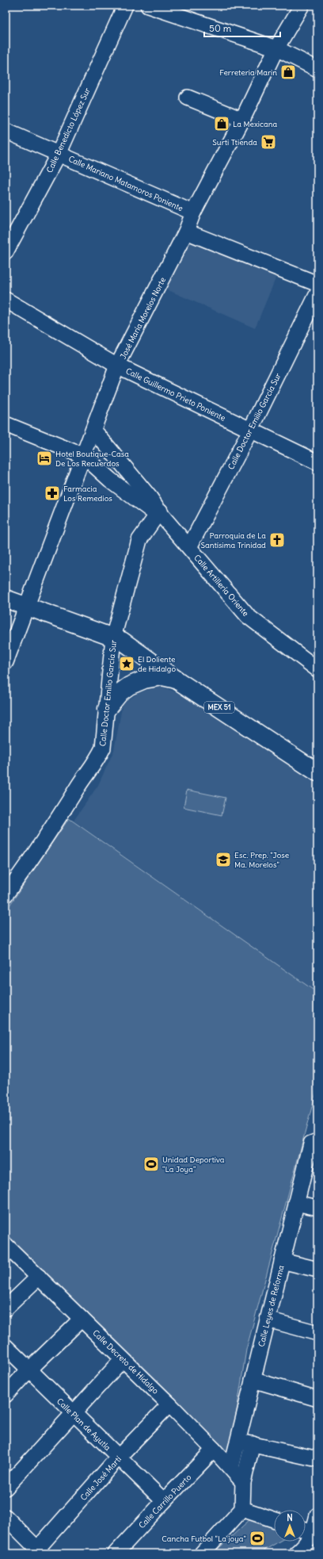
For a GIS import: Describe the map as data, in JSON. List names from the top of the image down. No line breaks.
{"streets":{"main road":["MEX 51"],"street":["Calle Benedicto López Sur","Calle Mariano Matamoros Poniente","José María Morelos Norte","Calle Guillermo Prieto Poniente","Calle Doctor Emilio García Sur","Calle Artillería Oriente","Calle Leyes de Reforma","Calle Decreto de Hidalgo","Calle Plan de Ayutla","Calle José Martí","Calle Carrillo Puerto"]},"crossings":[["Calle Benedicto López Sur","Calle Mariano Matamoros Poniente"],["Calle Mariano Matamoros Poniente","José María Morelos Norte"],["José María Morelos Norte","Calle Guillermo Prieto Poniente"],["José María Morelos Norte","Calle Artillería Oriente"],["José María Morelos Norte","MEX 51"],["Calle Guillermo Prieto Poniente","Calle Doctor Emilio García Sur"],["Calle Doctor Emilio García Sur","Calle Artillería Oriente"],["Calle Doctor Emilio García Sur","MEX 51"],["Calle Leyes de Reforma","Calle Decreto de Hidalgo"],["Calle Decreto de Hidalgo","Calle José Martí"],["Calle Decreto de Hidalgo","Calle Carrillo Puerto"],["Calle Plan de Ayutla","Calle José Martí"],["Calle Plan de Ayutla","Calle Carrillo Puerto"]],"places":{"shop":["Ferreteria Marin","La Mexicana"],"supermarket":["Surti Ttienda"],"hotel":["Hotel Boutique-Casa De Los Recuerdos"],"pharmacy":["Farmacia Los Remedios"],"church":["Parroquia de La Santísima Trinidad"],"place":["El Doliente de Hidalgo"],"school or university":["Esc. Prep. \"Jose Ma. Morelos\""],"sports":["Unidad Deportiva \"La Joya\"","Cancha Futbol \"La joya\""]},"scale_bar":"50 m","north":"top"}
